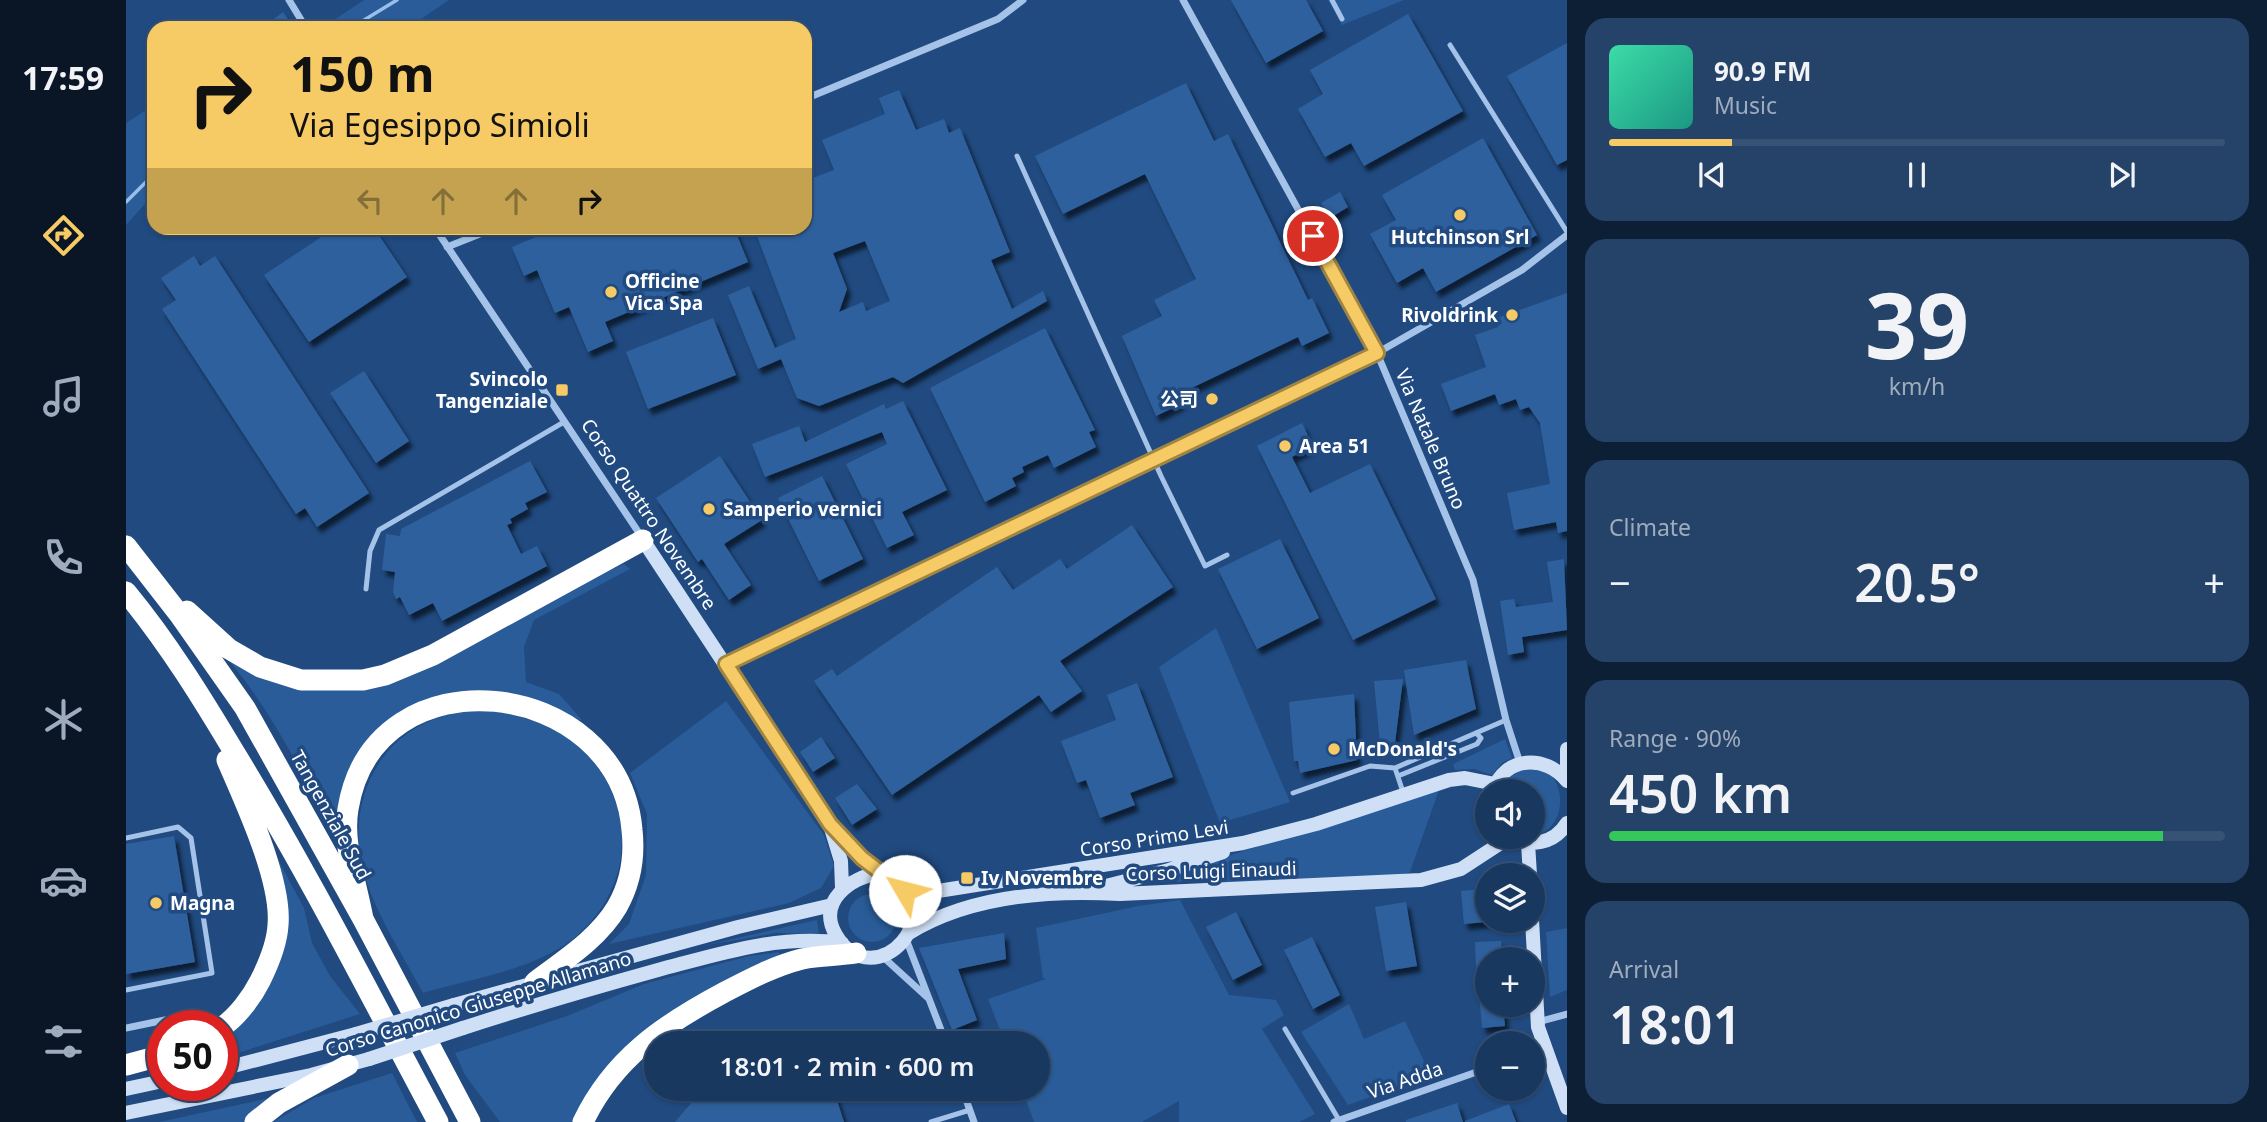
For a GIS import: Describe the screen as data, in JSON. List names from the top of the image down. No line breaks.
{"streets":{"highway":["Tangenziale Sud"],"main road":["Corso Quattro Novembre","Corso Primo Levi","Corso Luigi Einaudi","Corso Canonico Giuseppe Allamano"],"street":["Via Natale Bruno","Via Adda"]},"crossings":[["Corso Quattro Novembre","Corso Primo Levi"],["Corso Quattro Novembre","Corso Luigi Einaudi"],["Corso Quattro Novembre","Corso Canonico Giuseppe Allamano"],["Corso Primo Levi","Corso Luigi Einaudi"],["Corso Primo Levi","Corso Canonico Giuseppe Allamano"],["Corso Luigi Einaudi","Corso Canonico Giuseppe Allamano"]],"places":{"other":["Hutchinson Srl","Officine Vica Spa","Rivoldrink","公司","Area 51","Samperio vernici","McDonald's","Magna"],"transit":["Svincolo Tangenziale","Iv Novembre"]},"page":{"tabs":"17:59","turn":["150 m","Via Egesippo Simioli"],"song":["90.9 FM","Music"],"tile":[["39","km/h"],"Climate",["Range · 90%","450 km"],["Arrival","18:01"]],"heat":["−","20.5°","+"],"map_buttons":["+","−"],"limit":"50","trip":"18:01 · 2 min · 600 m"}}
